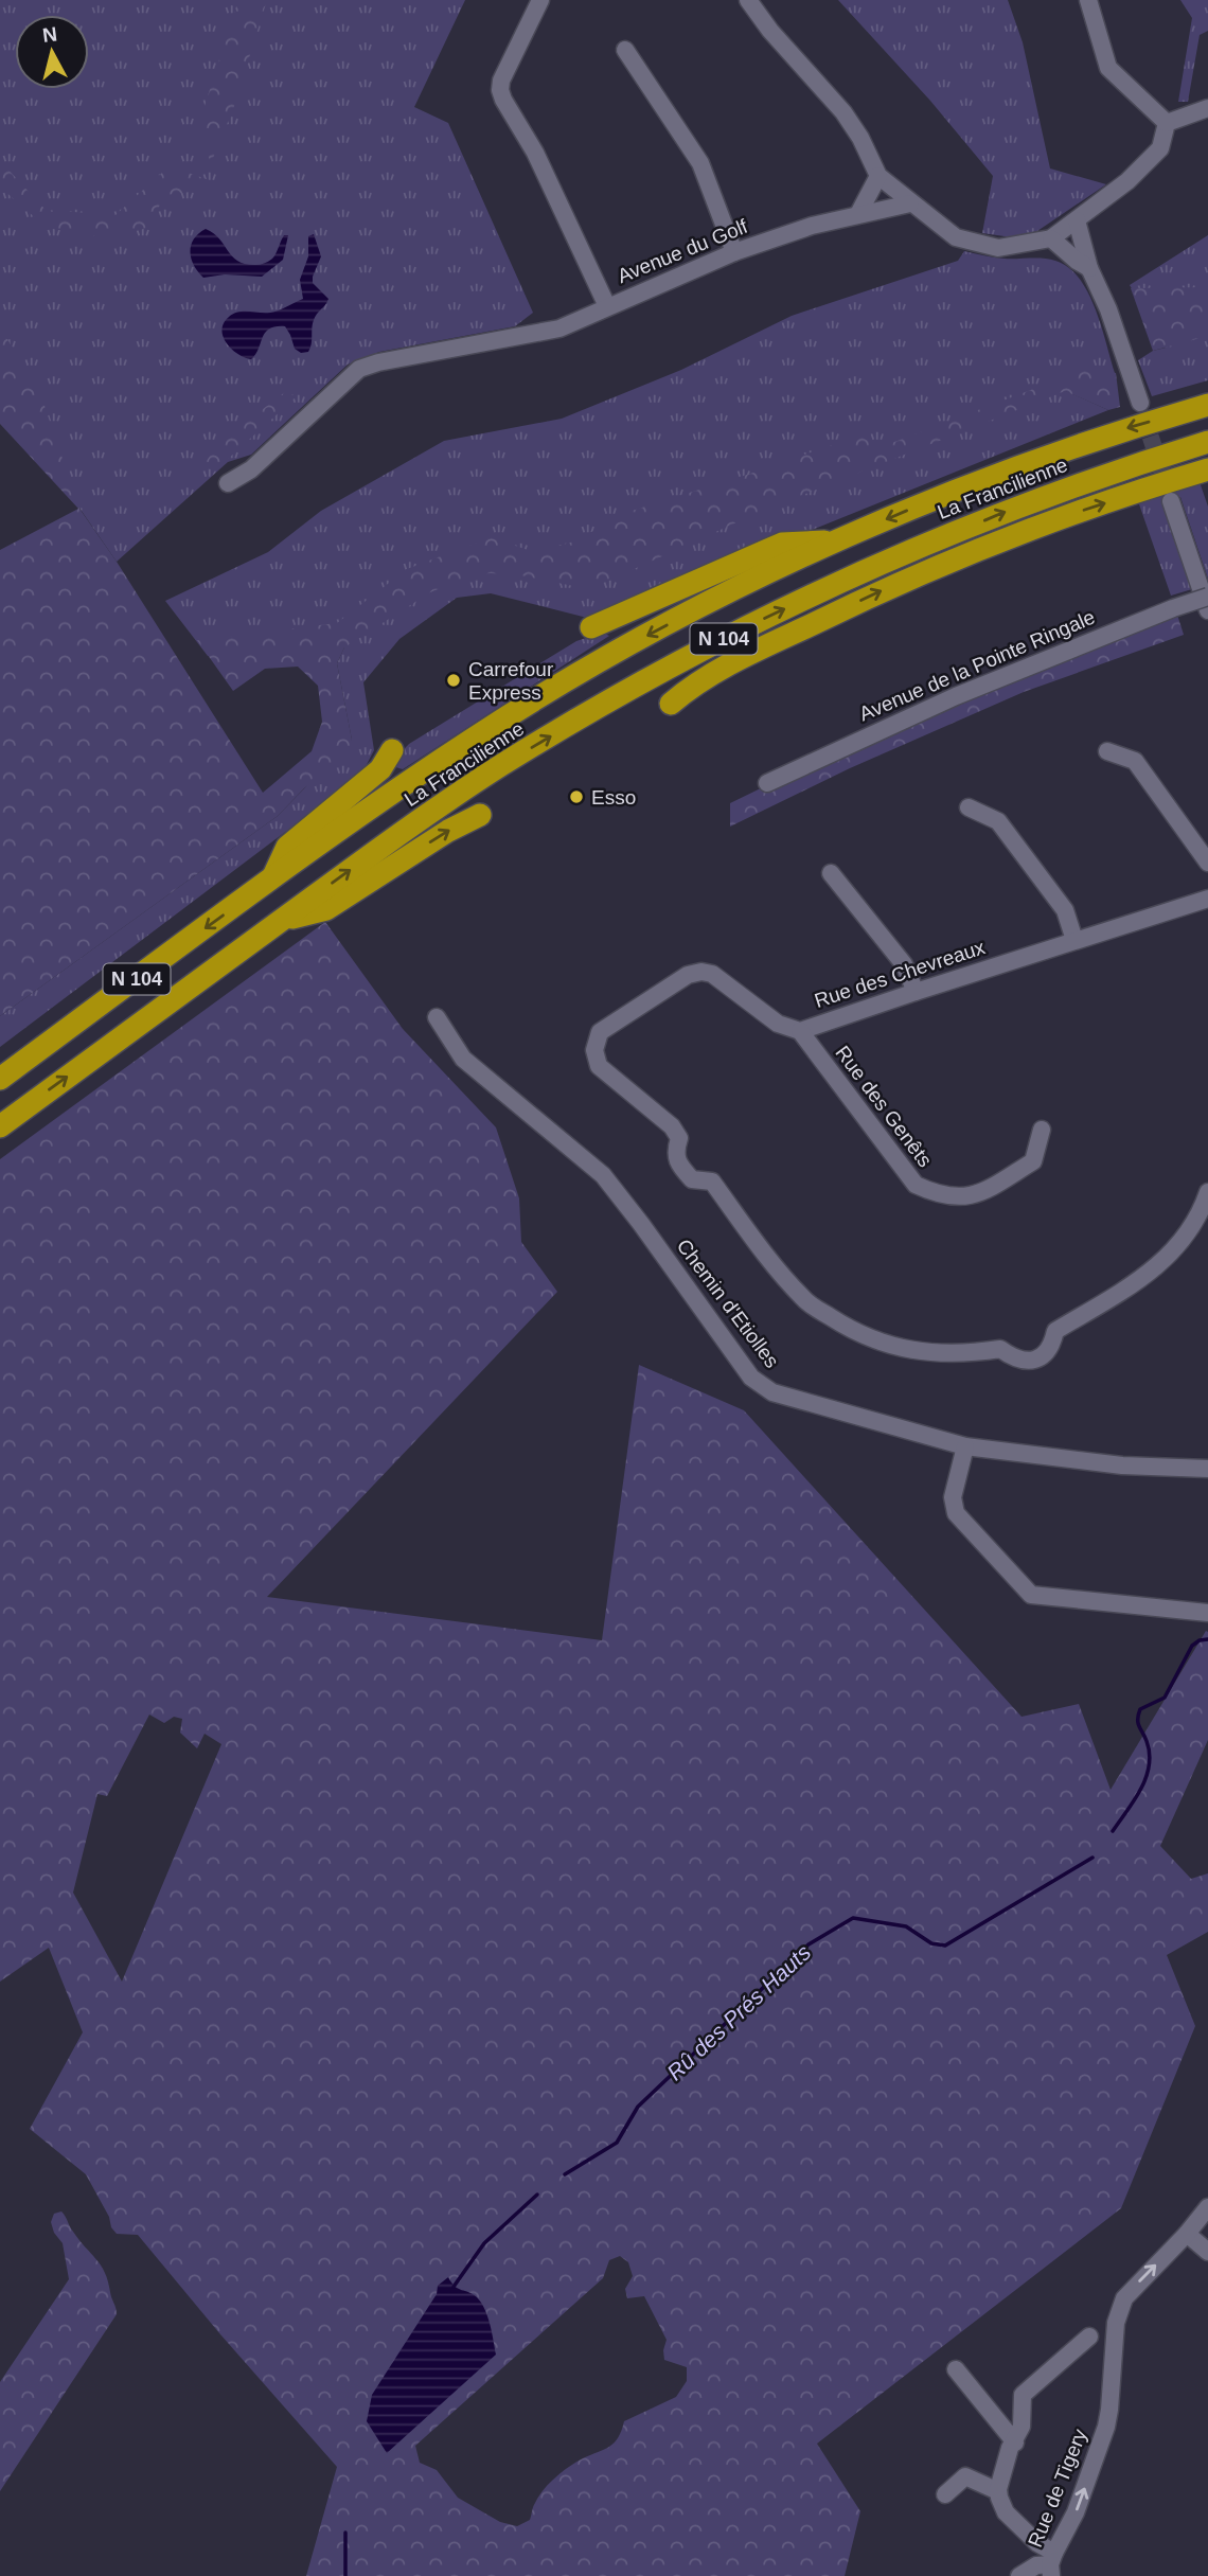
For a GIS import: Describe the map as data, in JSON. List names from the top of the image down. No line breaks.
{"streets":{"highway":["La Francilienne","N 104"],"street":["Avenue du Golf","Avenue de la Pointe Ringale","Rue des Chevreaux","Rue des Genêts","Chemin d'Etiolles","Rue de Tigery"]},"crossings":[["Rue des Chevreaux","Rue des Genêts"]],"water":["Rû des Prés Hauts"],"places":["Carrefour Express","Esso"],"north":"top"}
